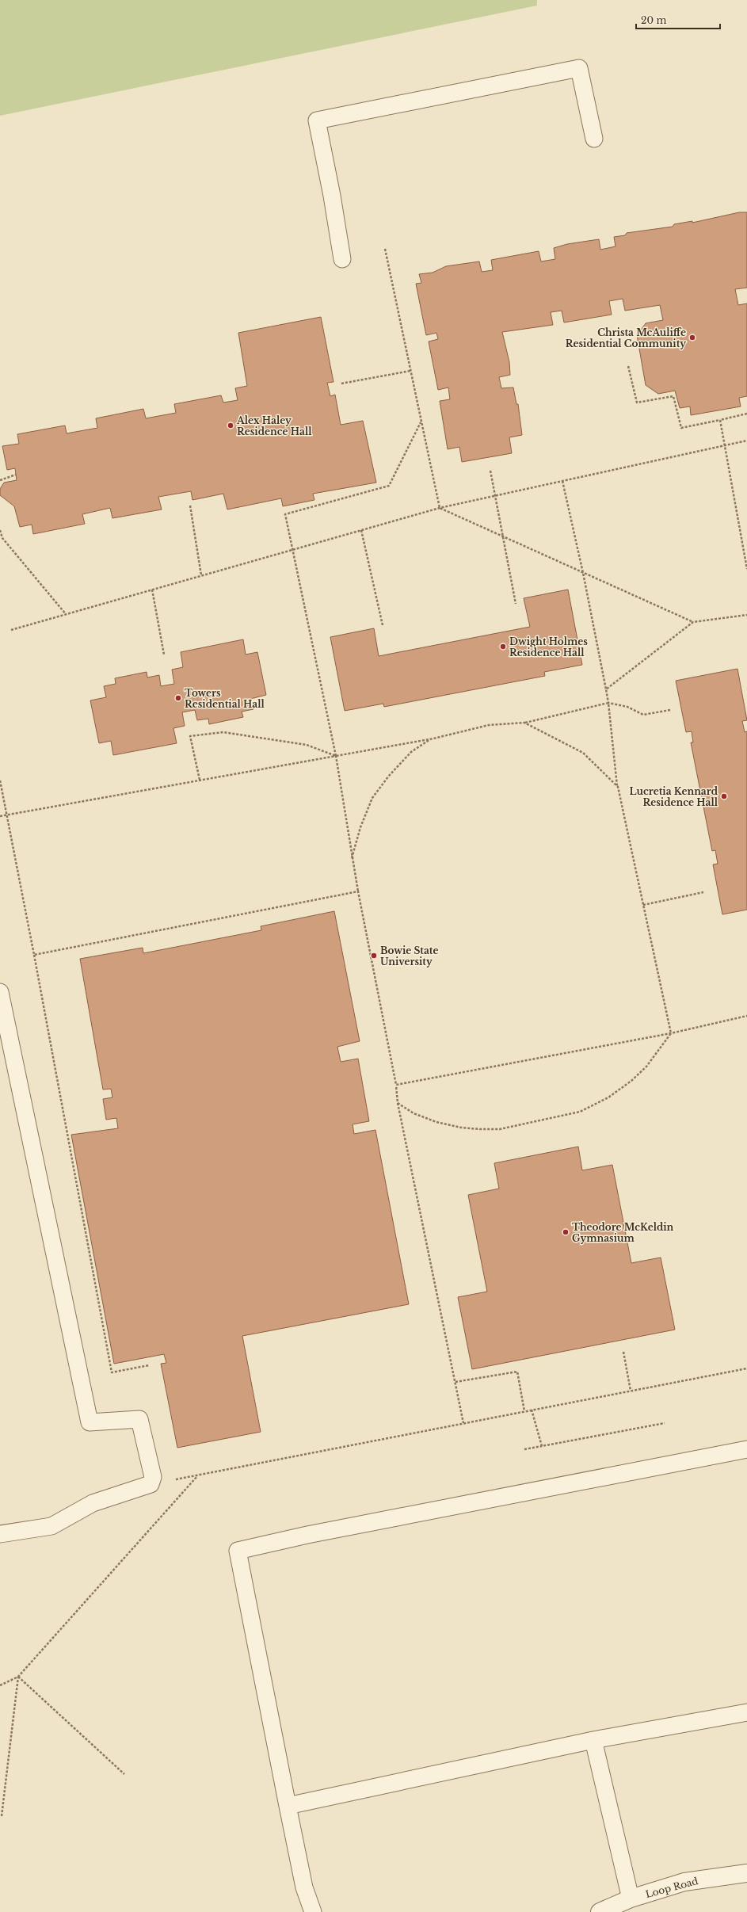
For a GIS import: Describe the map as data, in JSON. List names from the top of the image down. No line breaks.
{"streets":{"street":["Loop Road"]},"places":["Christa McAuliffe Residential Community","Alex Haley Residence Hall","Dwight Holmes Residence Hall","Towers Residential Hall","Lucretia Kennard Residence Hall","Bowie State University","Theodore McKeldin Gymnasium"],"scale_bar":"20 m"}
